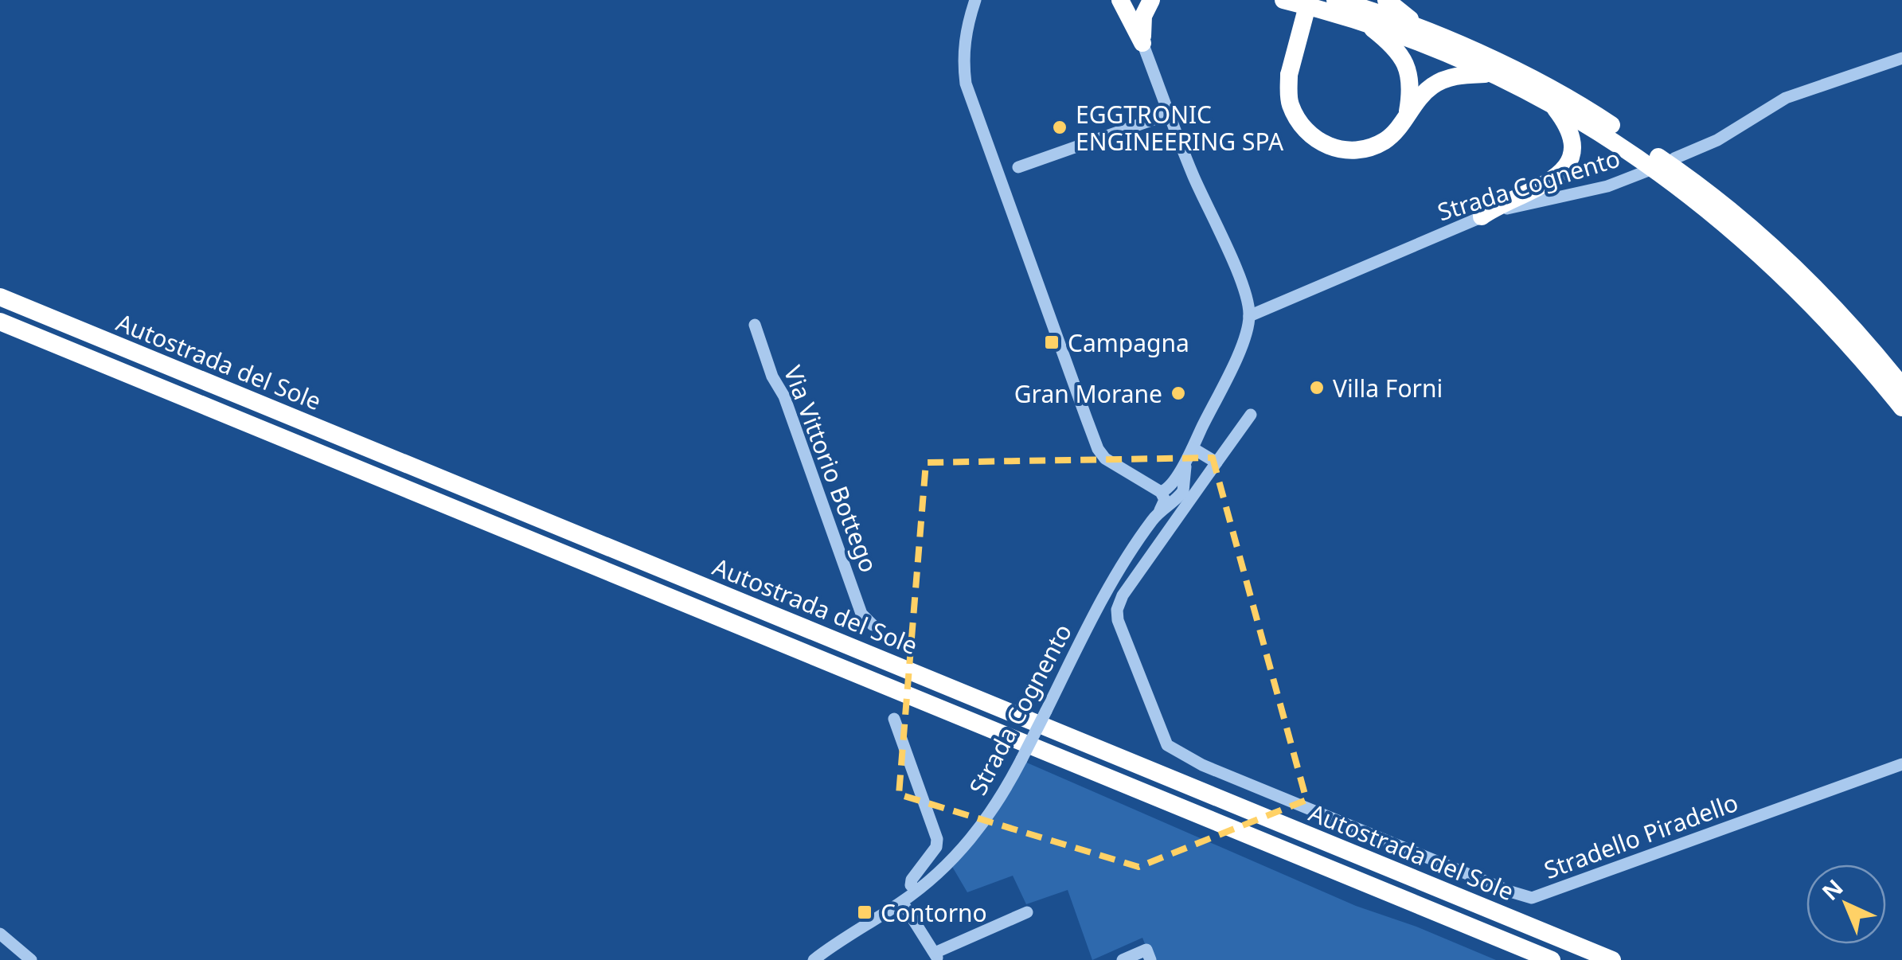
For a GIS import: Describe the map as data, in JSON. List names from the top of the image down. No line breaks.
{"streets":{"highway":["Autostrada del Sole"],"street":["Strada Cognento","Via Vittorio Bottego","Stradello Piradello"]},"places":{"other":["EGGTRONIC ENGINEERING SPA","Villa Forni","Gran Morane"],"transit":["Campagna","Contorno"]},"north":"top left"}
